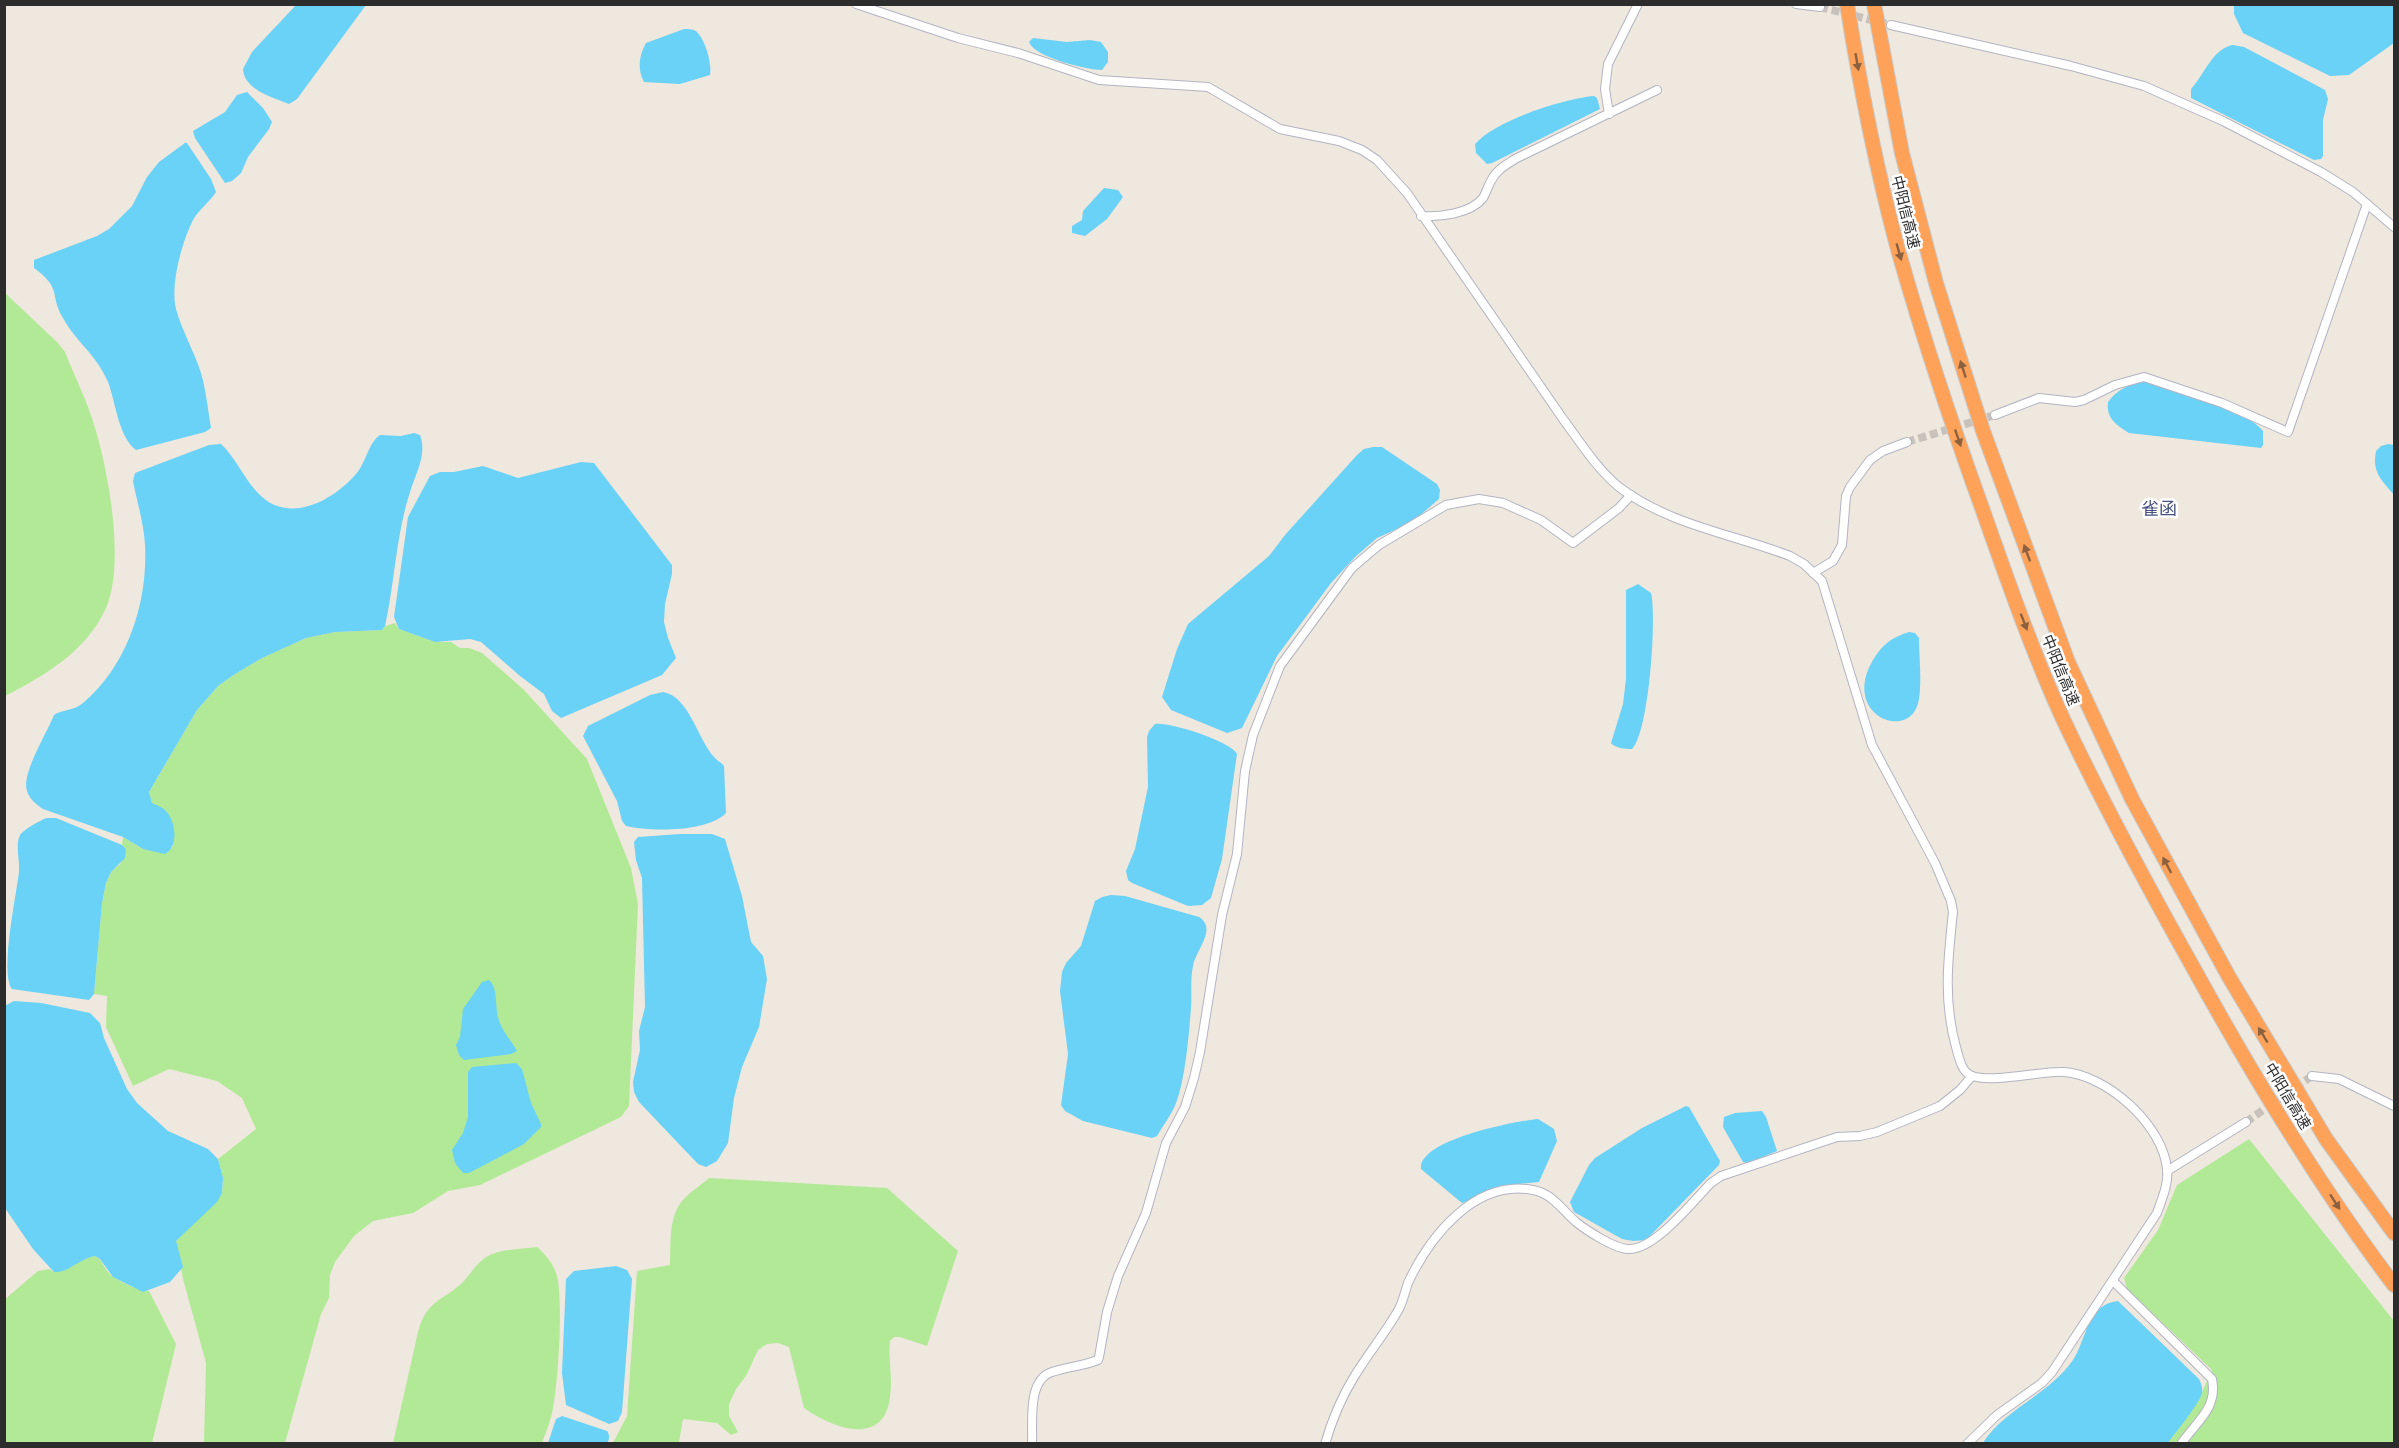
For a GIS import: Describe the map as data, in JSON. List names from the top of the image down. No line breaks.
{"streets":{"highway":["中阳信高速"]},"districts":["雀函"]}
